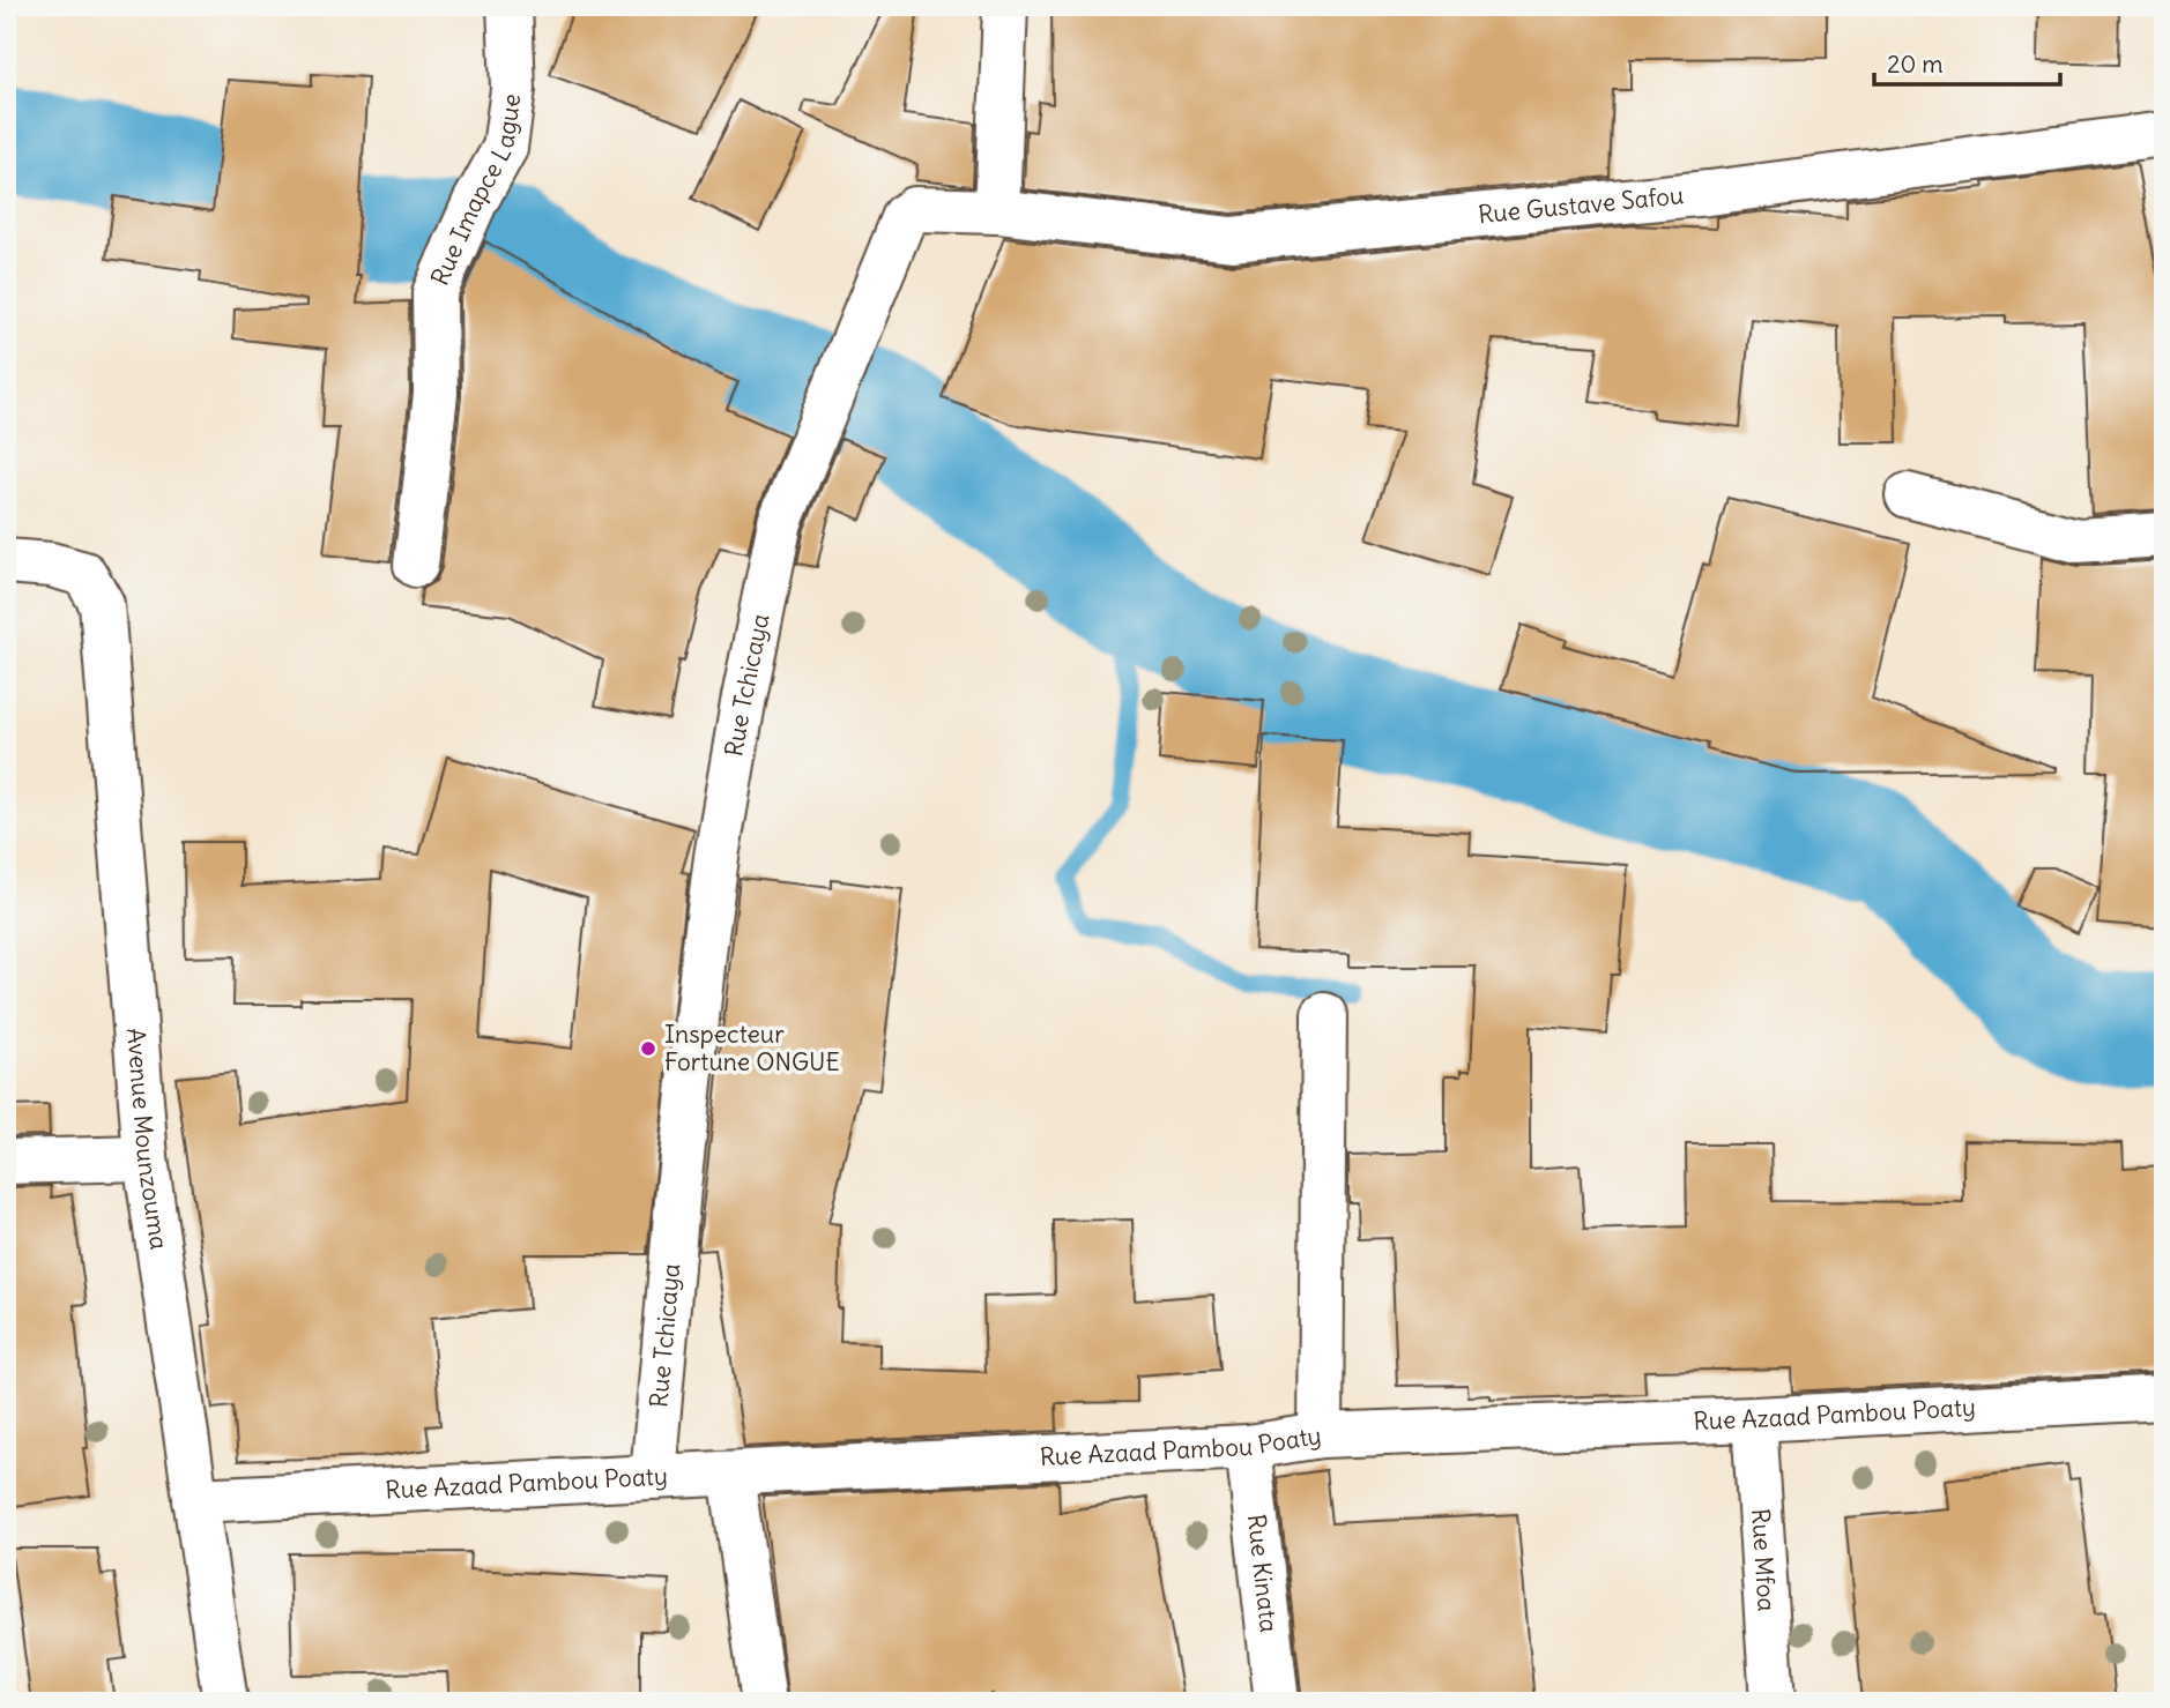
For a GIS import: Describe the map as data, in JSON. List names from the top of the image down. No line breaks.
{"streets":{"street":["Rue Imapce Lague","Rue Gustave Safou","Rue Tchicaya","Avenue Mounzouma","Rue Azaad Pambou Poaty","Rue Mfoa","Rue Kinata"]},"crossings":[["Rue Gustave Safou","Rue Tchicaya"],["Rue Tchicaya","Rue Azaad Pambou Poaty"],["Avenue Mounzouma","Rue Azaad Pambou Poaty"],["Rue Azaad Pambou Poaty","Rue Mfoa"],["Rue Azaad Pambou Poaty","Rue Kinata"]],"places":["Inspecteur Fortune ONGUE"],"scale_bar":"20 m"}
